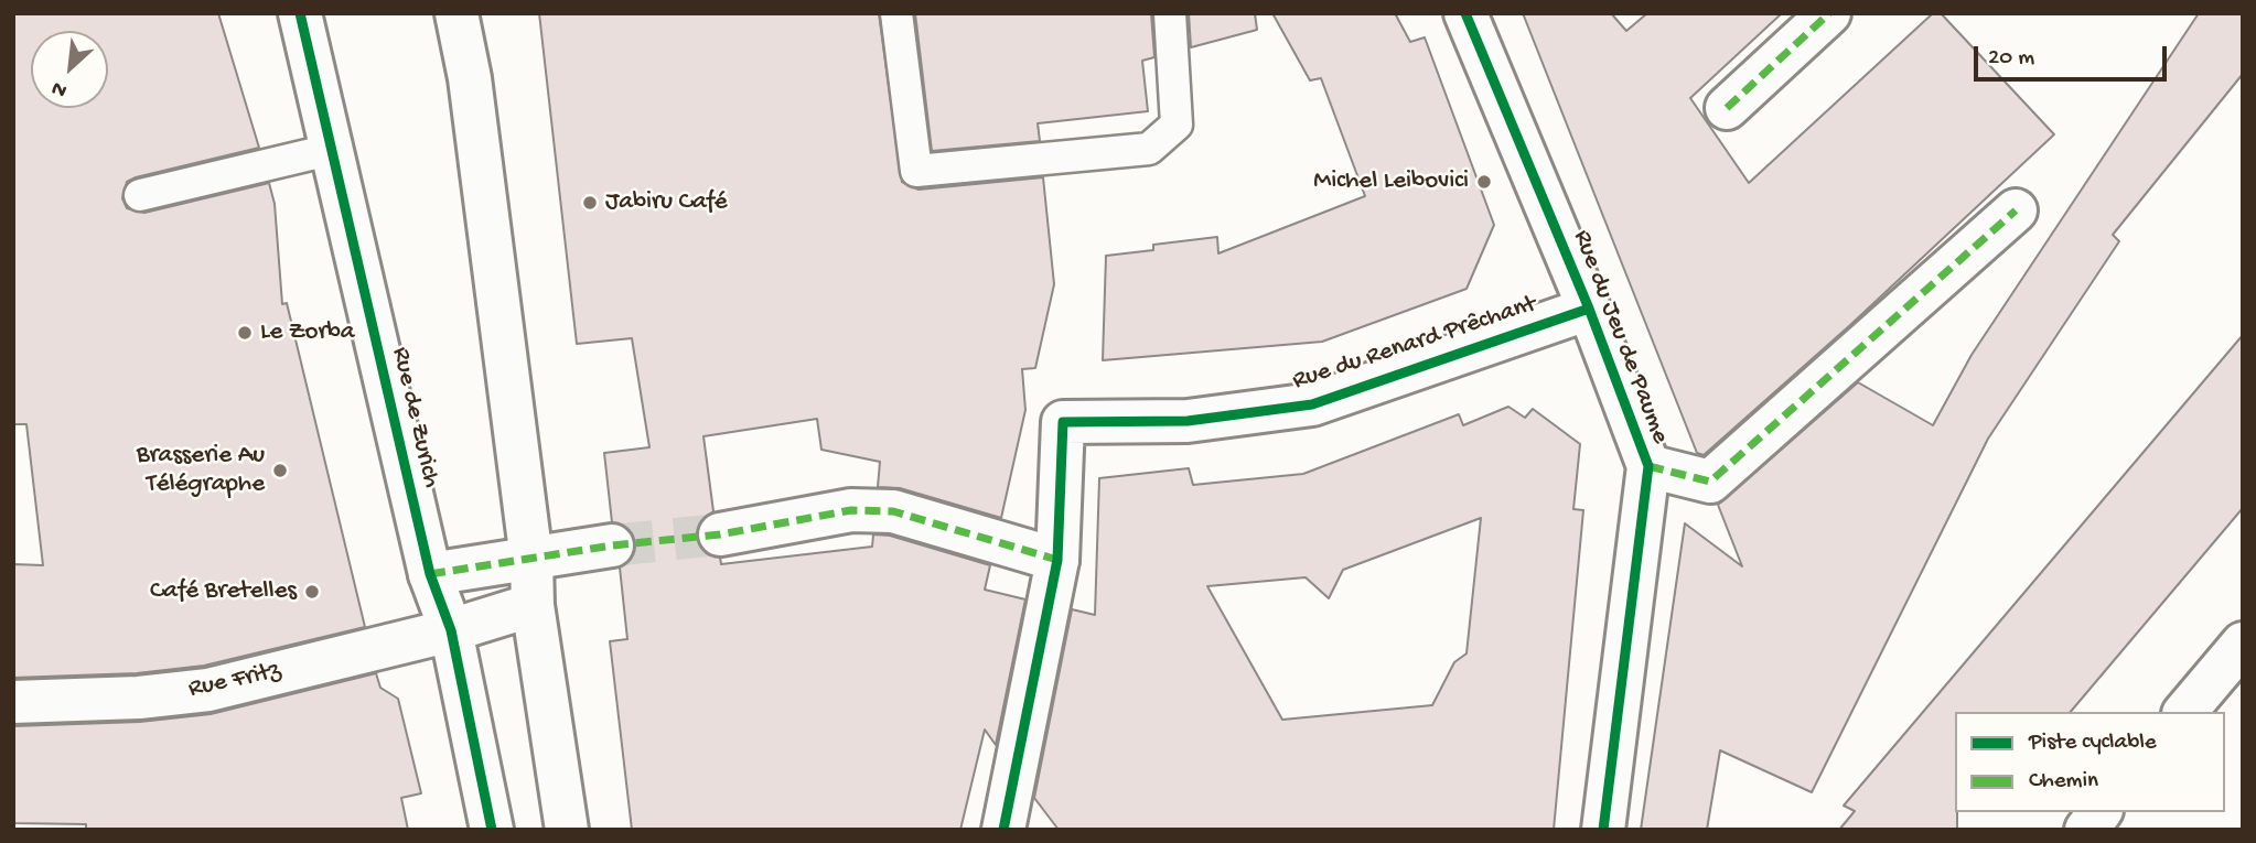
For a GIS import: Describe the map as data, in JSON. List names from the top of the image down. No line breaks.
{"streets":{"street":["Rue du Jeu de Paume","Rue du Renard Prêchant","Rue de Zurich","Rue Fritz"]},"crossings":[["Rue du Jeu de Paume","Rue du Renard Prêchant"],["Rue de Zurich","Rue Fritz"]],"places":["Michel Leibovici","Jabiru Café","Le Zorba","Brasserie Au Télégraphe","Café Bretelles"],"legend":["Piste cyclable","Chemin"],"scale_bar":"20 m","north":"bottom left"}
